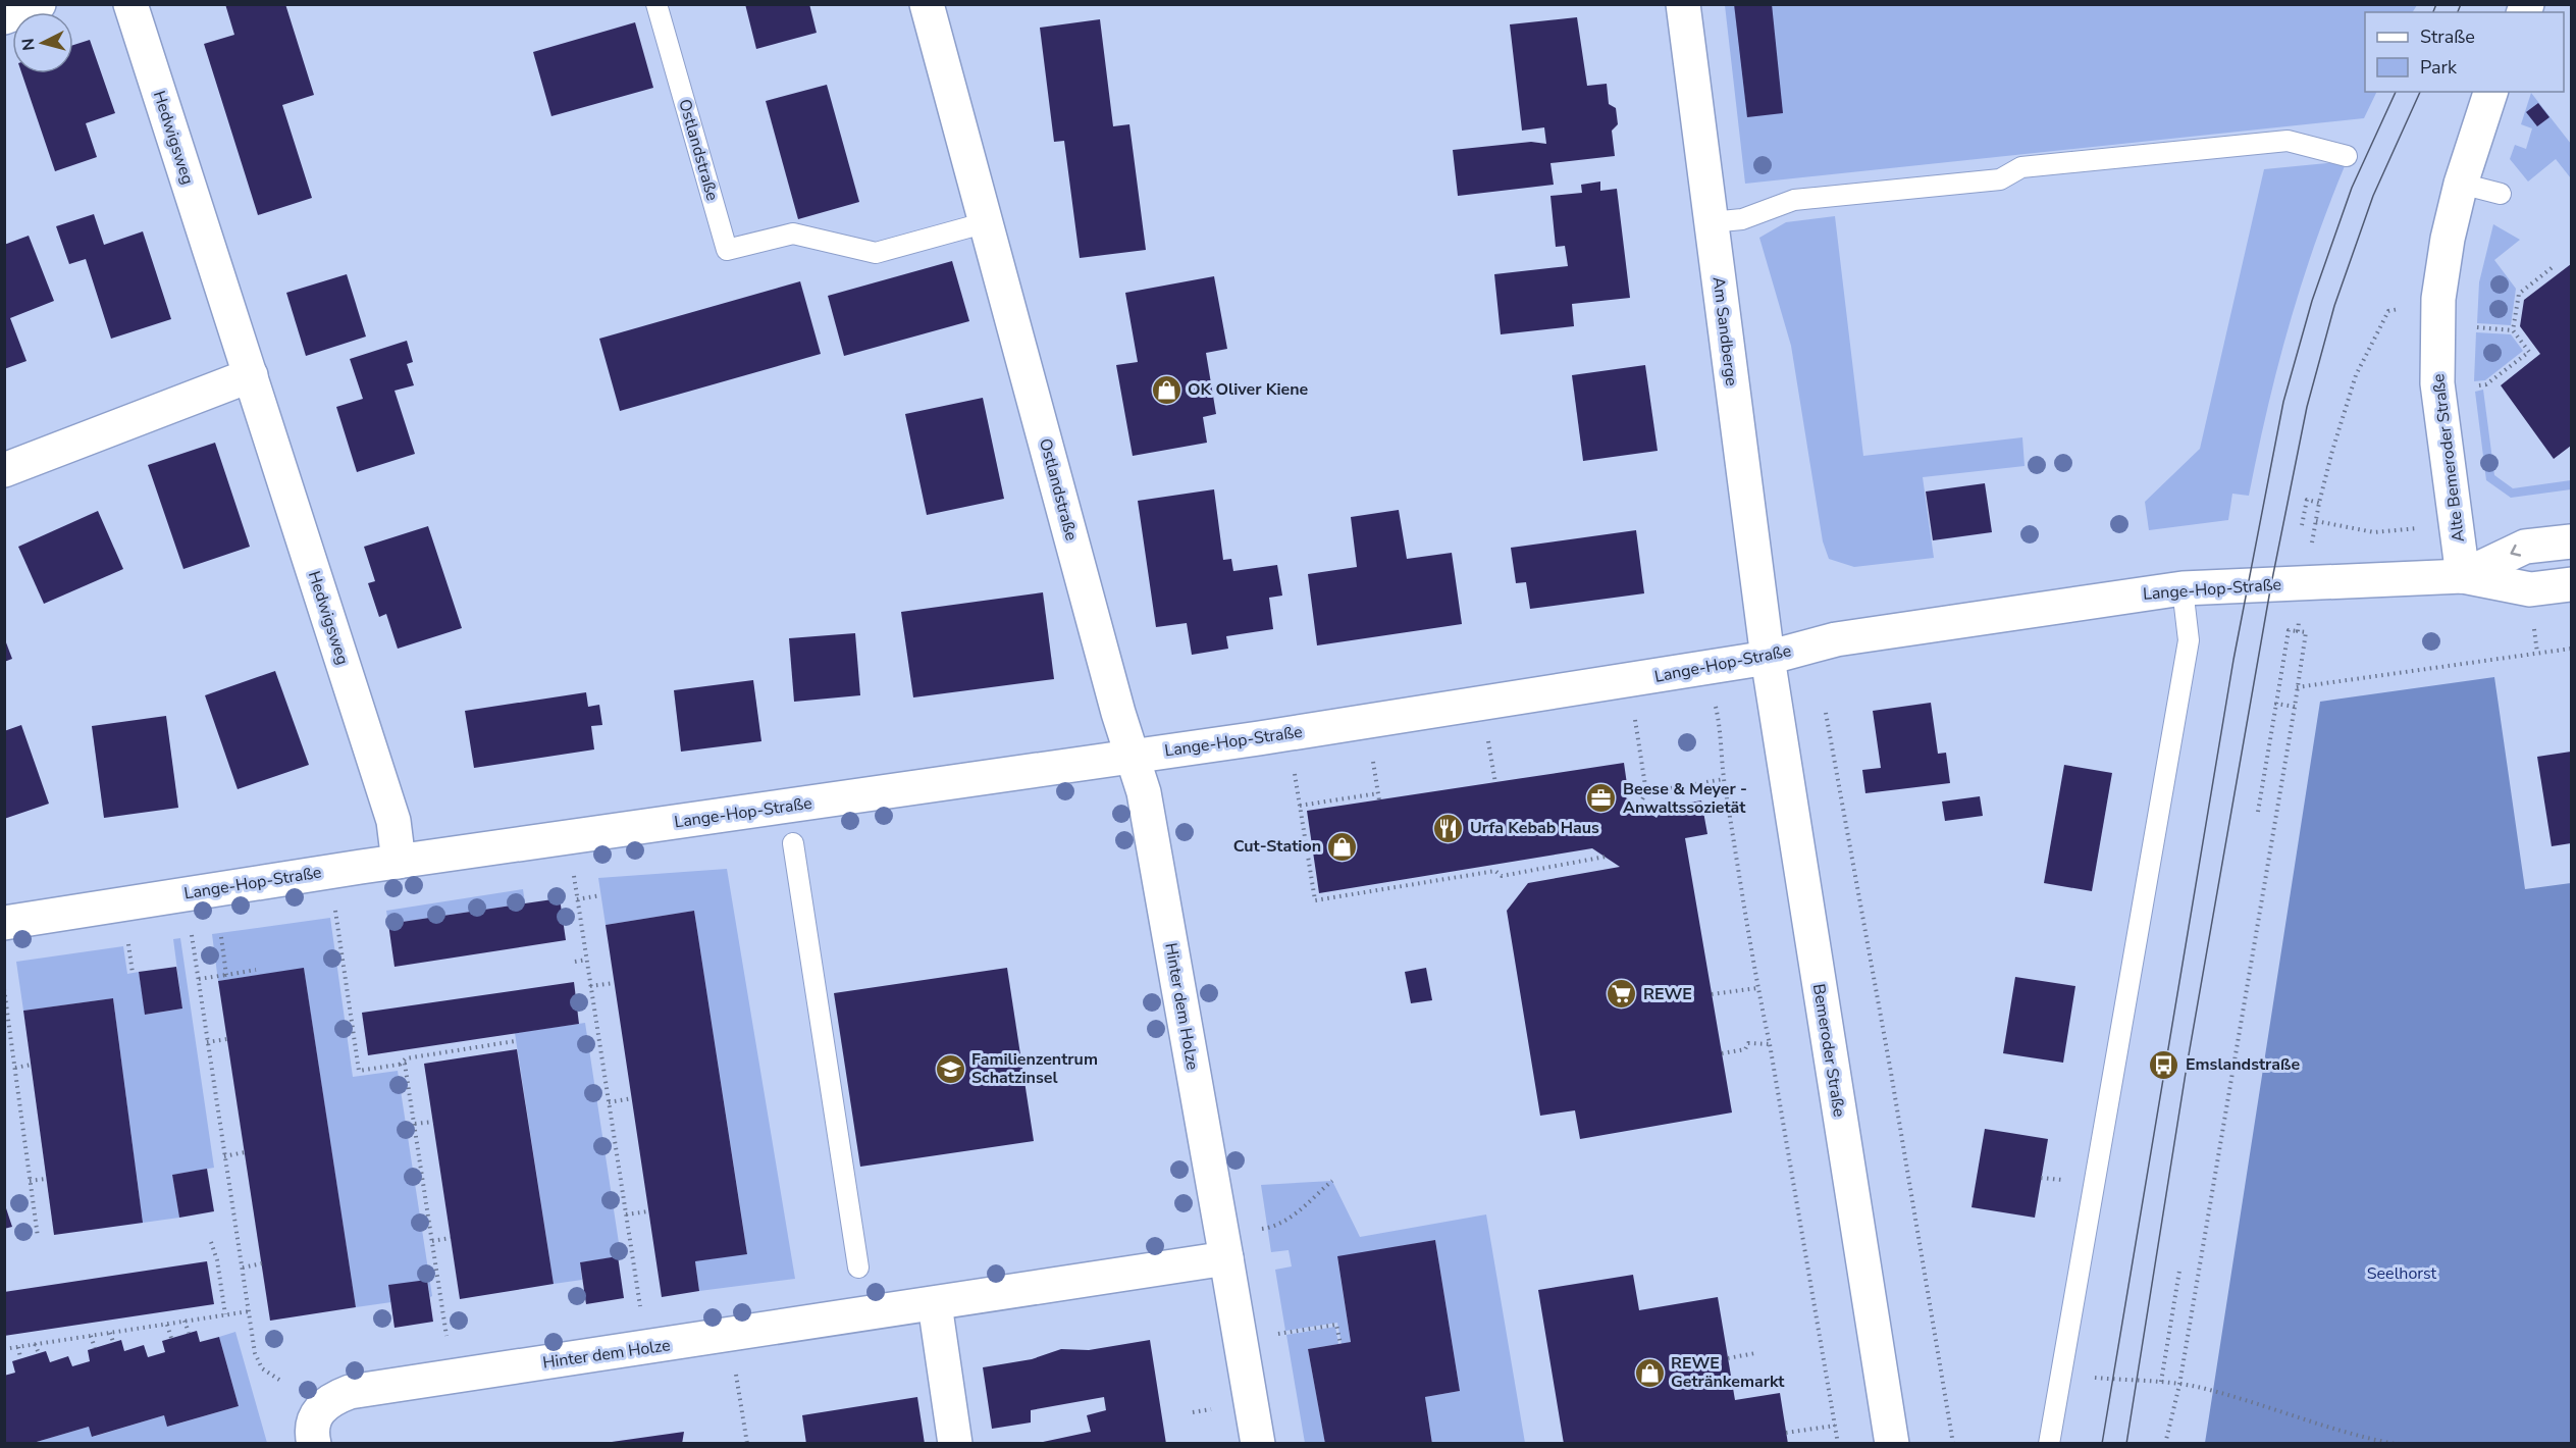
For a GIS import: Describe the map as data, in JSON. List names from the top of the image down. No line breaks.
{"streets":{"street":["Hedwigsweg","Ostlandstraße","Am Sandberge","Alte Bemeroder Straße","Lange-Hop-Straße","Hinter dem Holze","Bemeroder Straße"]},"crossings":[["Hedwigsweg","Lange-Hop-Straße"],["Ostlandstraße","Lange-Hop-Straße"],["Ostlandstraße","Hinter dem Holze"],["Am Sandberge","Lange-Hop-Straße"],["Am Sandberge","Bemeroder Straße"],["Alte Bemeroder Straße","Lange-Hop-Straße"],["Lange-Hop-Straße","Hinter dem Holze"],["Lange-Hop-Straße","Bemeroder Straße"]],"parks":["Seelhorst"],"places":{"shop":["OK Oliver Kiene","Cut-Station","REWE Getränkemarkt"],"office":["Beese & Meyer - Anwaltssozietät"],"restaurant":["Urfa Kebab Haus"],"supermarket":["REWE"],"bus stop":["Emslandstraße"],"school or university":["Familienzentrum Schatzinsel"]},"legend":["Straße","Park"],"north":"left"}
